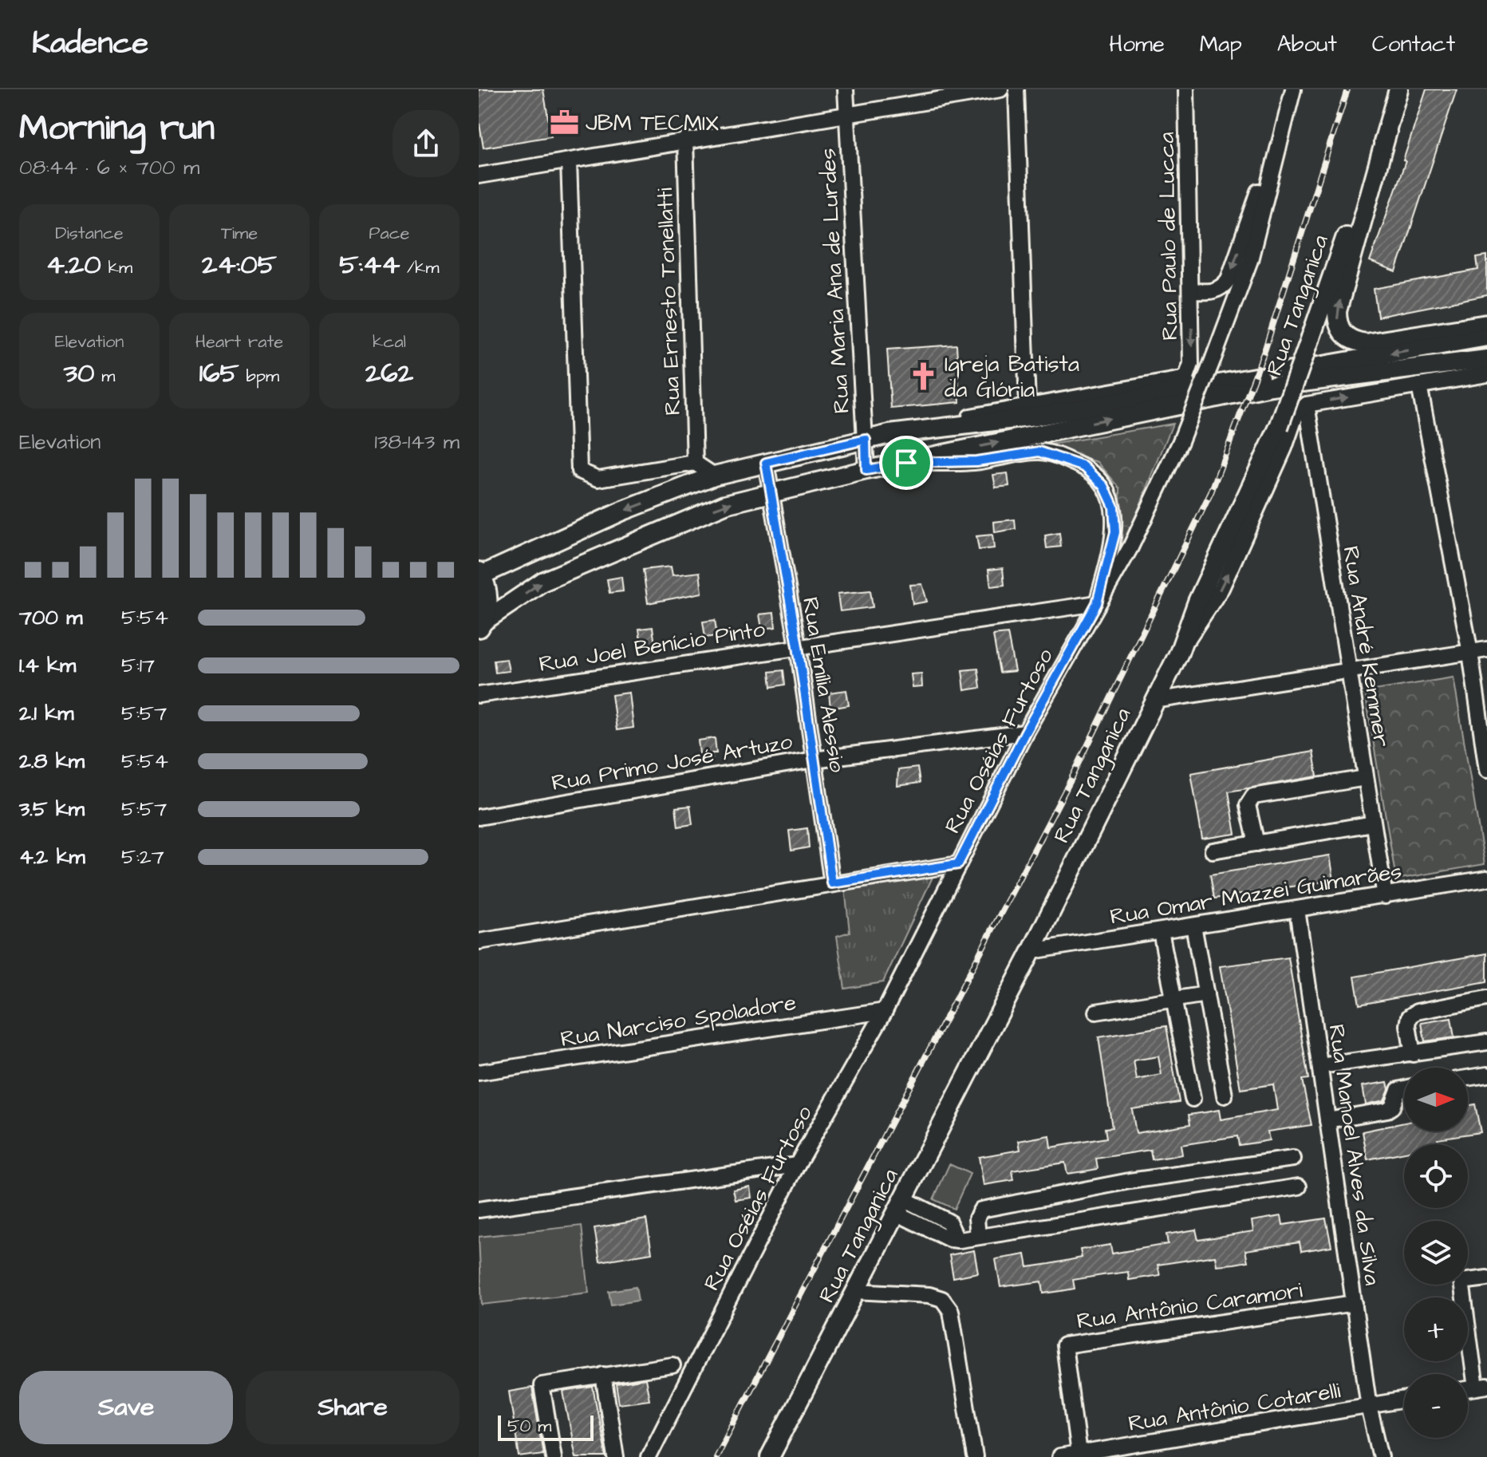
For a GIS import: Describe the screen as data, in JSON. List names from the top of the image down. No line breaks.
{"streets":{"street":["Rua Paulo de Lucca","Rua Maria Ana de Lurdes","Rua Ernesto Tonellatti","Rua Tanganica","Rua Joel Benício Pinto","Rua André Kemmer","Rua Emília Alessio","Rua Oséias Furtoso","Rua Primo José Artuzo","Rua Omar Mazzei Guimarães","Rua Narciso Spoladore","Rua Manoel Alves da Silva","Rua Antônio Caramori","Rua Antônio Cotarelli"]},"crossings":[["Rua Tanganica","Rua Omar Mazzei Guimarães"],["Rua Joel Benício Pinto","Rua Emília Alessio"],["Rua Joel Benício Pinto","Rua Oséias Furtoso"],["Rua André Kemmer","Rua Omar Mazzei Guimarães"],["Rua Emília Alessio","Rua Primo José Artuzo"],["Rua Oséias Furtoso","Rua Primo José Artuzo"],["Rua Oséias Furtoso","Rua Narciso Spoladore"],["Rua Omar Mazzei Guimarães","Rua Manoel Alves da Silva"],["Rua Manoel Alves da Silva","Rua Antônio Caramori"],["Rua Manoel Alves da Silva","Rua Antônio Cotarelli"],["Rua Antônio Caramori","Rua Antônio Cotarelli"]],"one_way":["Rua Paulo de Lucca"],"places":{"office":["JBM TECMIX"],"church":["Igreja Batista da Glória"]},"scale_bar":"50 m","north":"right","page":{"header":"Kadence","nav":["Home","Map","About","Contact"],"heading":["Morning run","08:44 · 6 × 700 m"],"stats":[["Distance","4.20 km"],["Time","24:05"],["Pace","5:44 /km"],["Elevation","30 m"],["Heart rate","165 bpm"],["kcal","262"]],"chart":["Elevation","138–143 m"],"list":[{"name":"700 m","note":"5:54"},{"name":"1.4 km","note":"5:17"},{"name":"2.1 km","note":"5:57"},{"name":"2.8 km","note":"5:54"},{"name":"3.5 km","note":"5:57"},{"name":"4.2 km","note":"5:27"}],"map_buttons":["+","−"],"buttons":["Save","Share"],"scale":"50 m"}}
